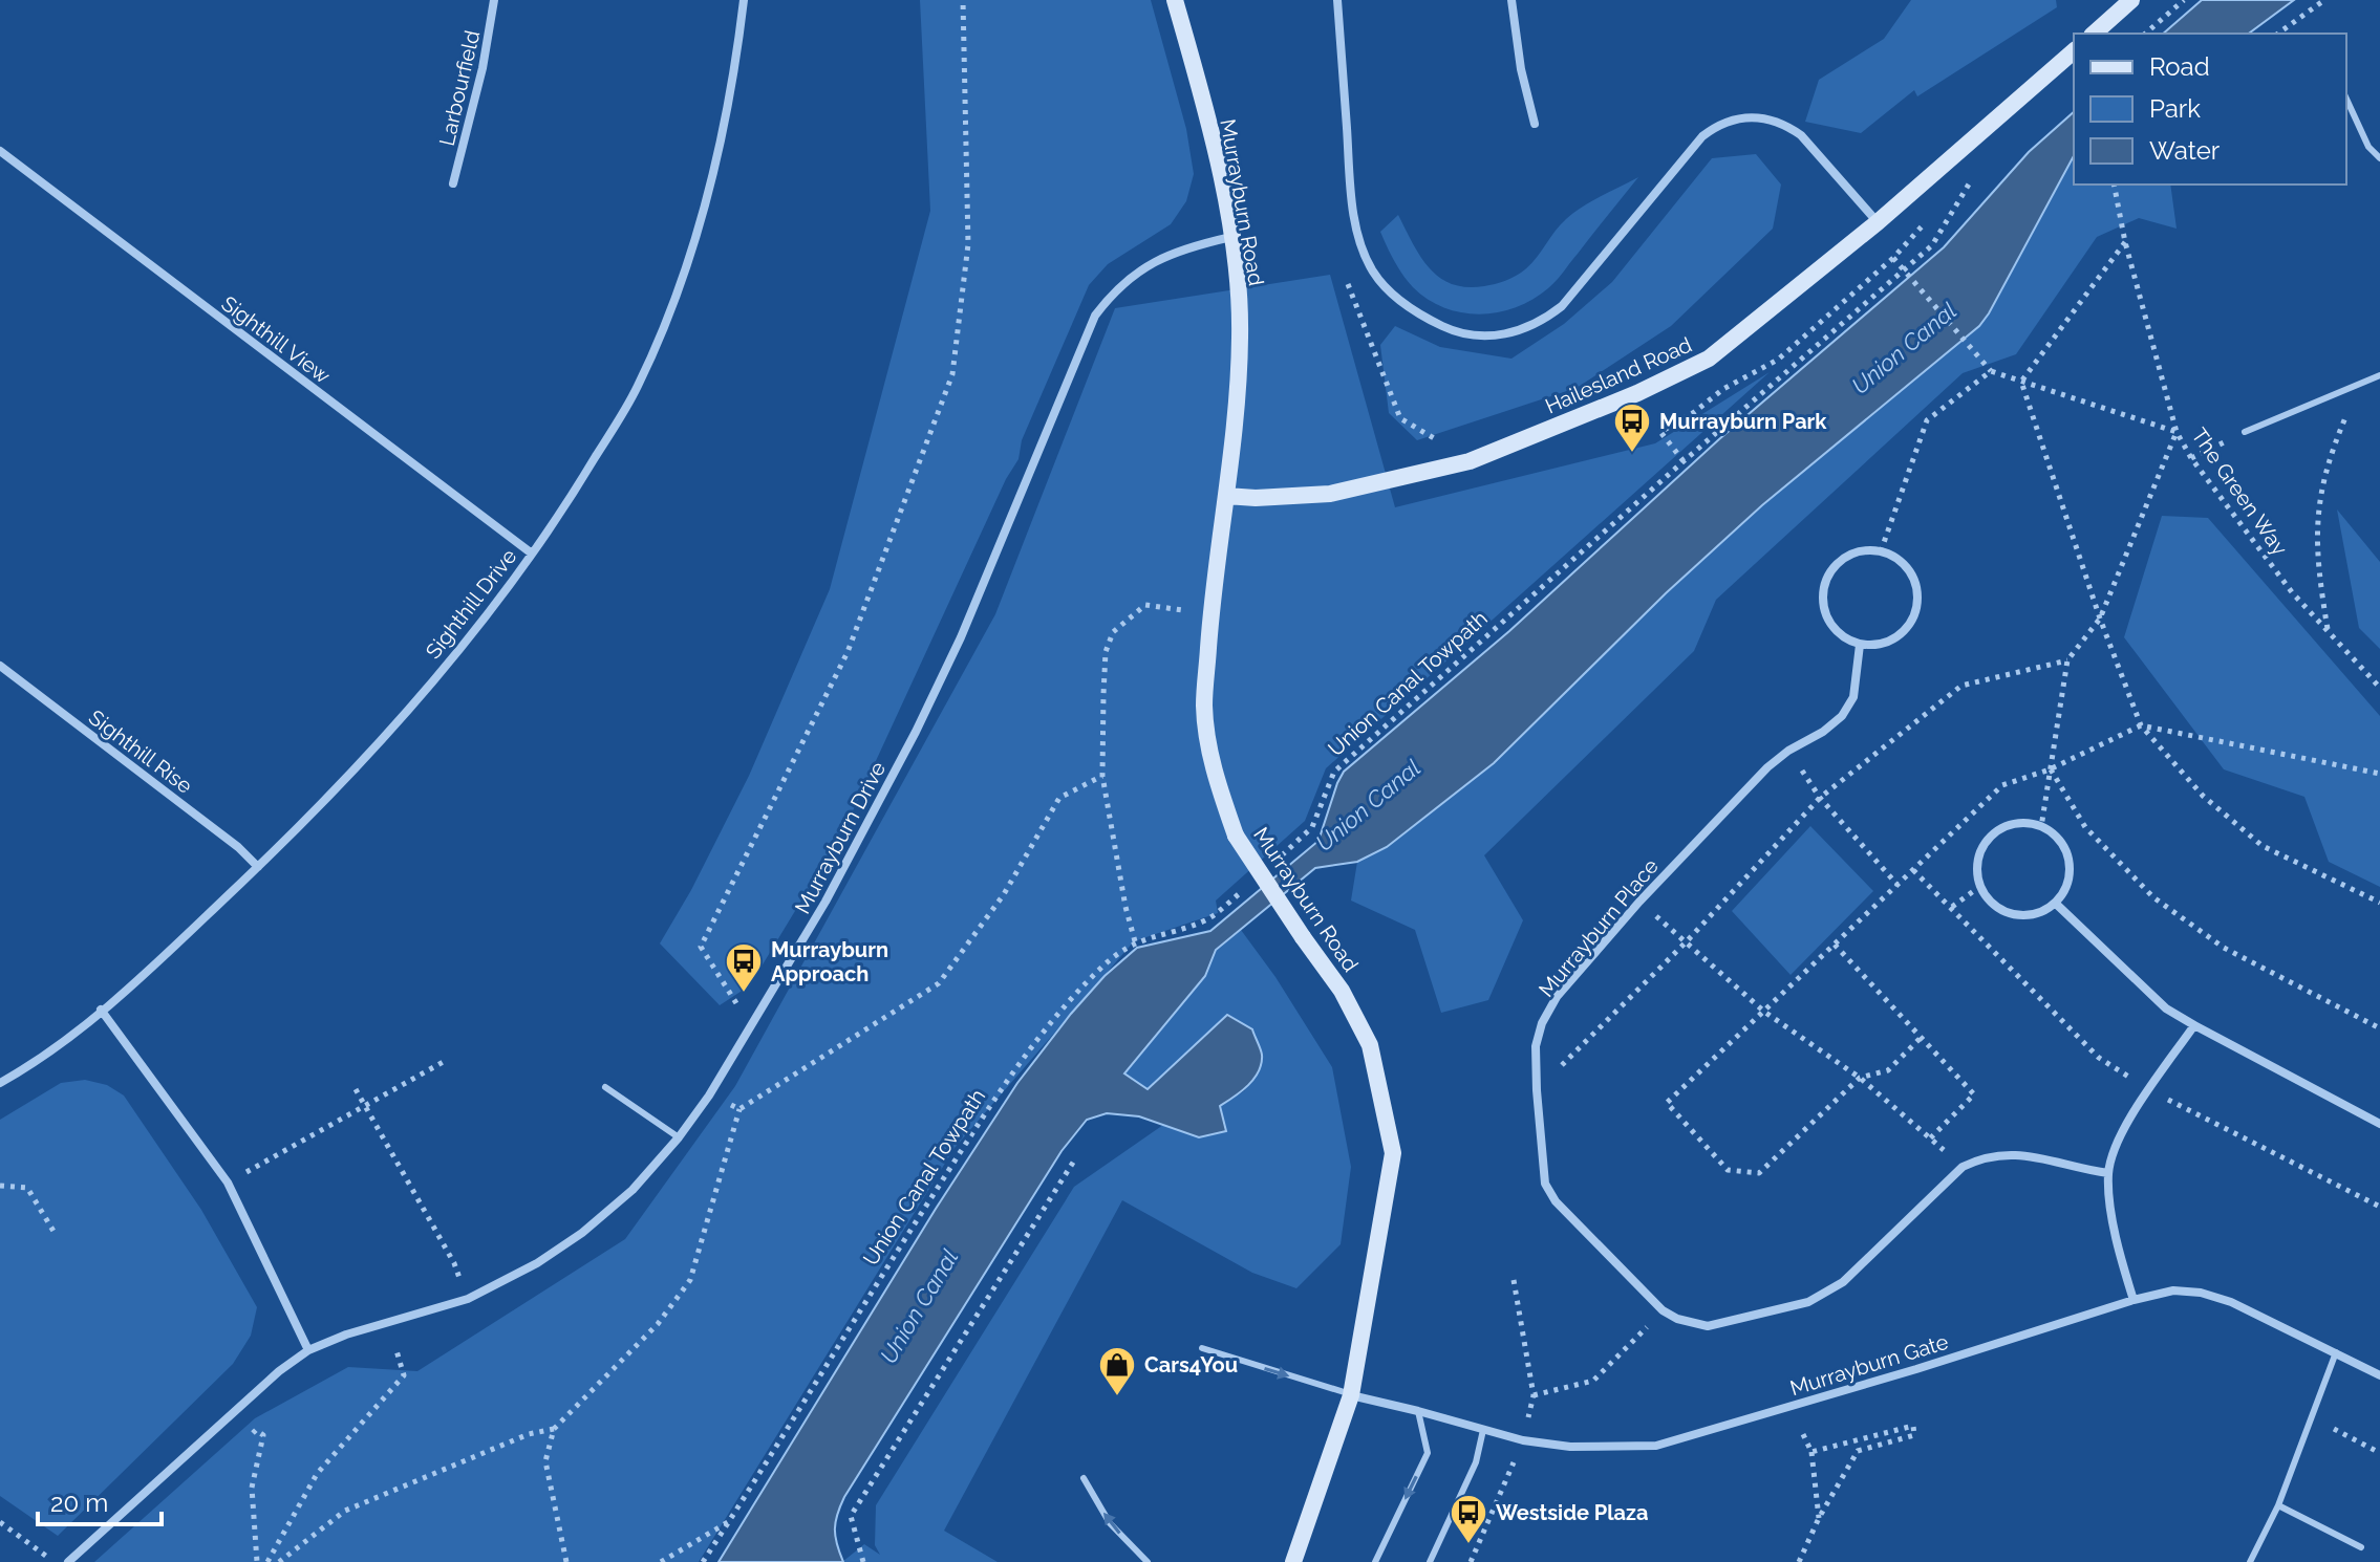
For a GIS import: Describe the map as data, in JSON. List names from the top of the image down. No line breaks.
{"streets":{"street":["Larbourfield","Murrayburn Road","Sighthill View","Hailesland Road","Sighthill Drive","Sighthill Rise","Murrayburn Drive","Murrayburn Place","Murrayburn Gate"],"path":["The Green Way","Union Canal Towpath"]},"crossings":[["Murrayburn Road","Hailesland Road"],["Murrayburn Road","Murrayburn Drive"],["Murrayburn Road","Murrayburn Gate"],["Sighthill View","Sighthill Drive"],["Sighthill Drive","Sighthill Rise"]],"water":["Union Canal"],"places":{"bus stop":["Murrayburn Park","Murrayburn Approach","Westside Plaza"],"shop":["Cars4You"]},"legend":["Road","Park","Water"],"scale_bar":"20 m"}
